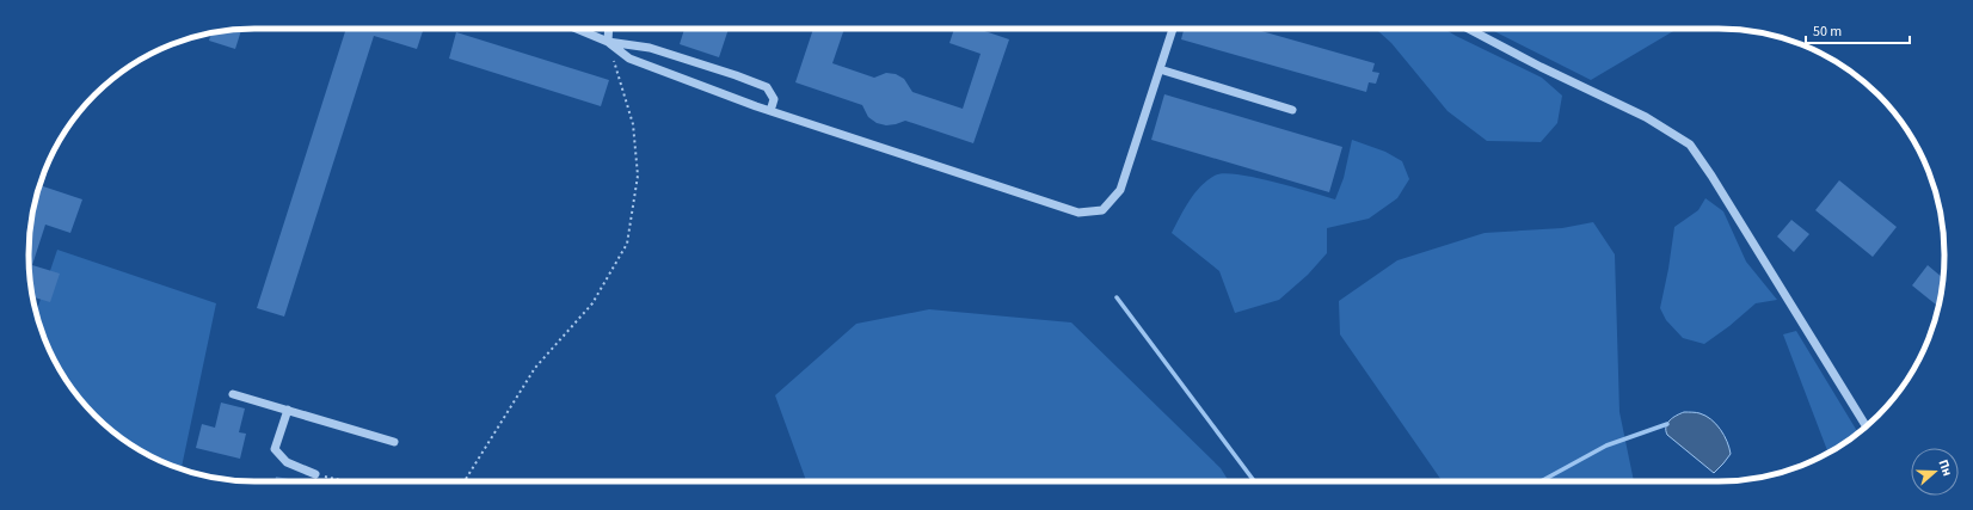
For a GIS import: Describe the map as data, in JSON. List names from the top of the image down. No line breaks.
{"scale_bar":"50 m","north":"right"}
